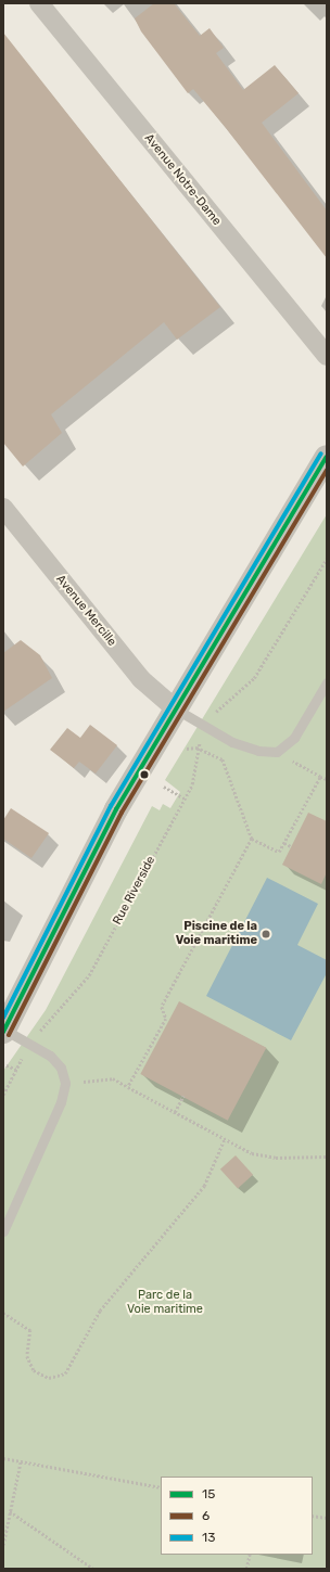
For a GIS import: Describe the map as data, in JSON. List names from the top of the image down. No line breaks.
{"streets":{"street":["Avenue Notre-Dame","Avenue Mercille"],"path":["Rue Riverside"]},"parks":["Parc de la Voie maritime"],"places":["Piscine de la Voie maritime"],"lines":["transit line 13","transit line 15","transit line 6"],"legend":["15","6","13"]}
